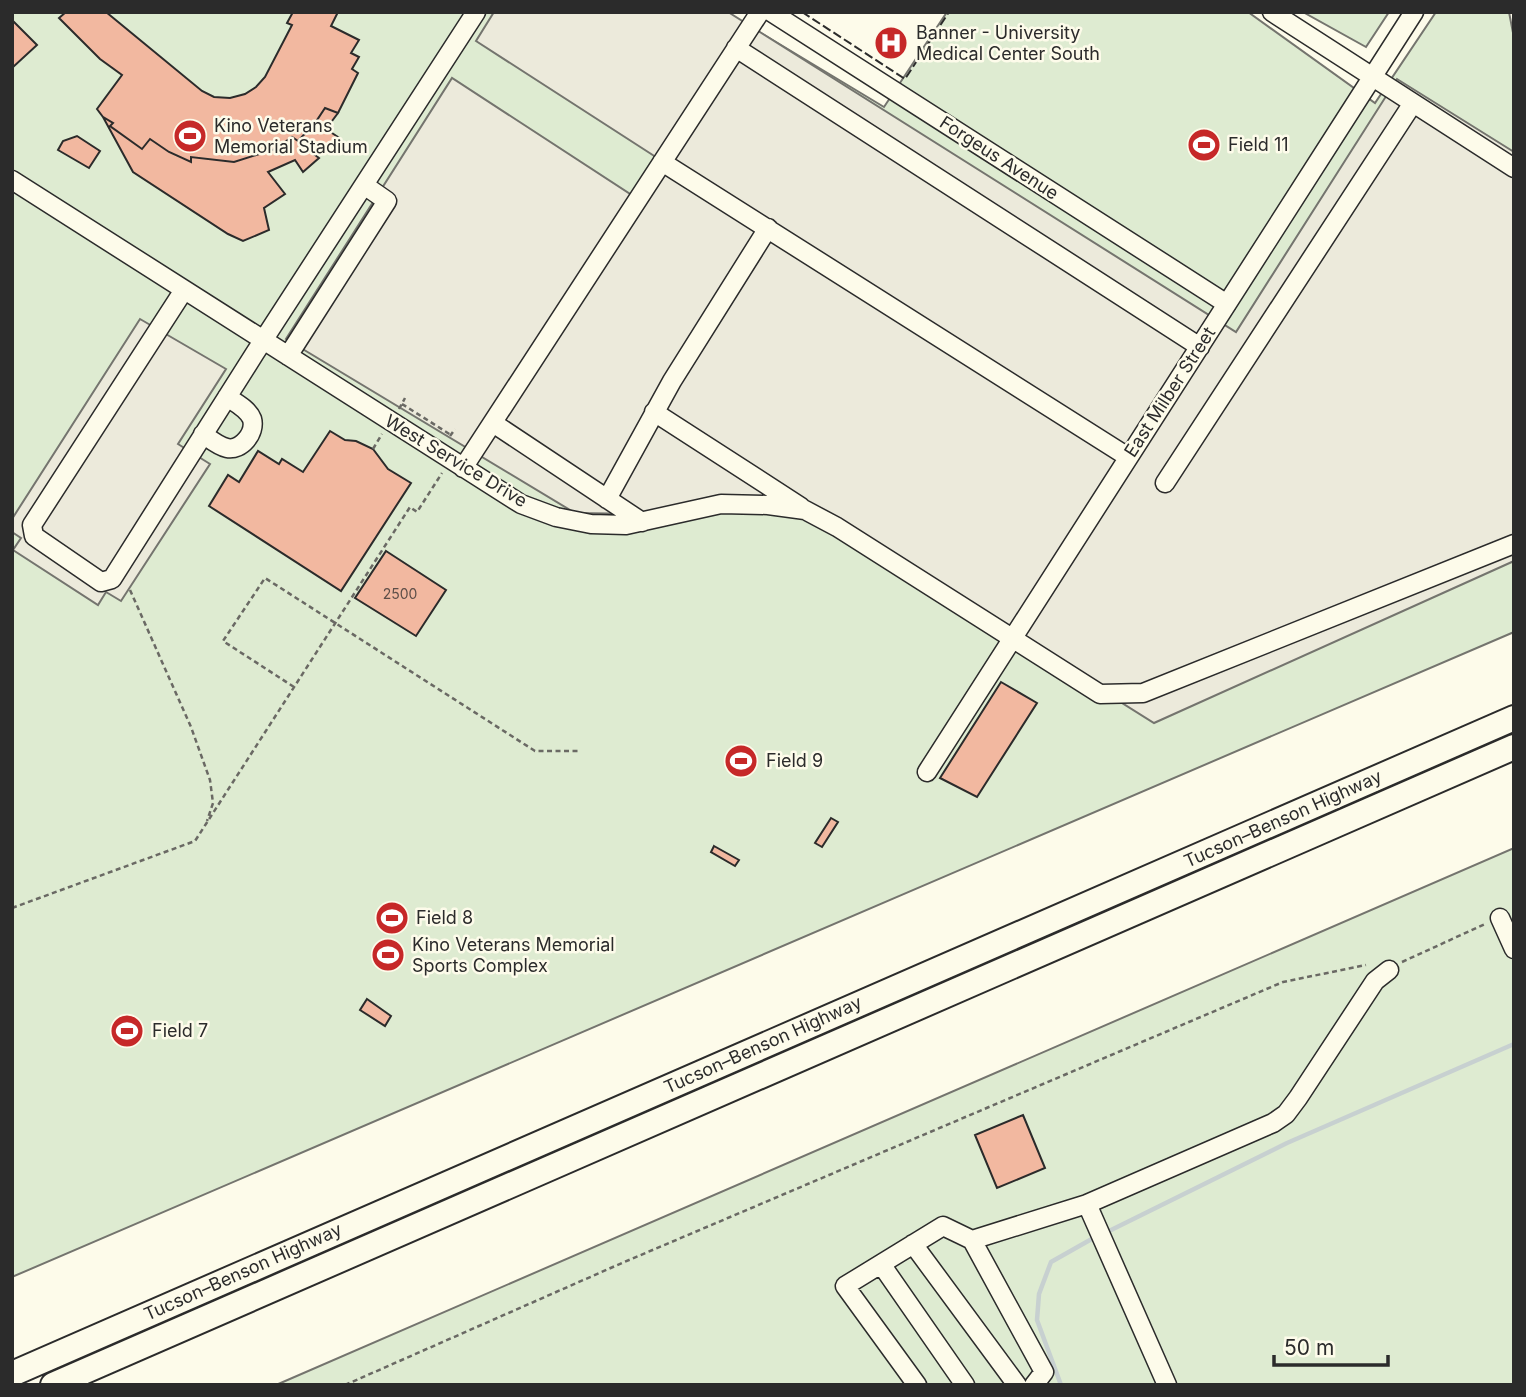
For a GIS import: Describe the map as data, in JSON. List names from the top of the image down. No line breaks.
{"streets":{"highway":["Tucson–Benson Highway"],"street":["Forgeus Avenue","East Milber Street","West Service Drive"]},"crossings":[["Forgeus Avenue","East Milber Street"],["East Milber Street","West Service Drive"]],"places":{"hospital":["Banner - University Medical Center South"],"sports":["Kino Veterans Memorial Stadium","Field 11","Field 9","Field 8","Kino Veterans Memorial Sports Complex","Field 7"]},"house_numbers":["2500"],"scale_bar":"50 m"}
